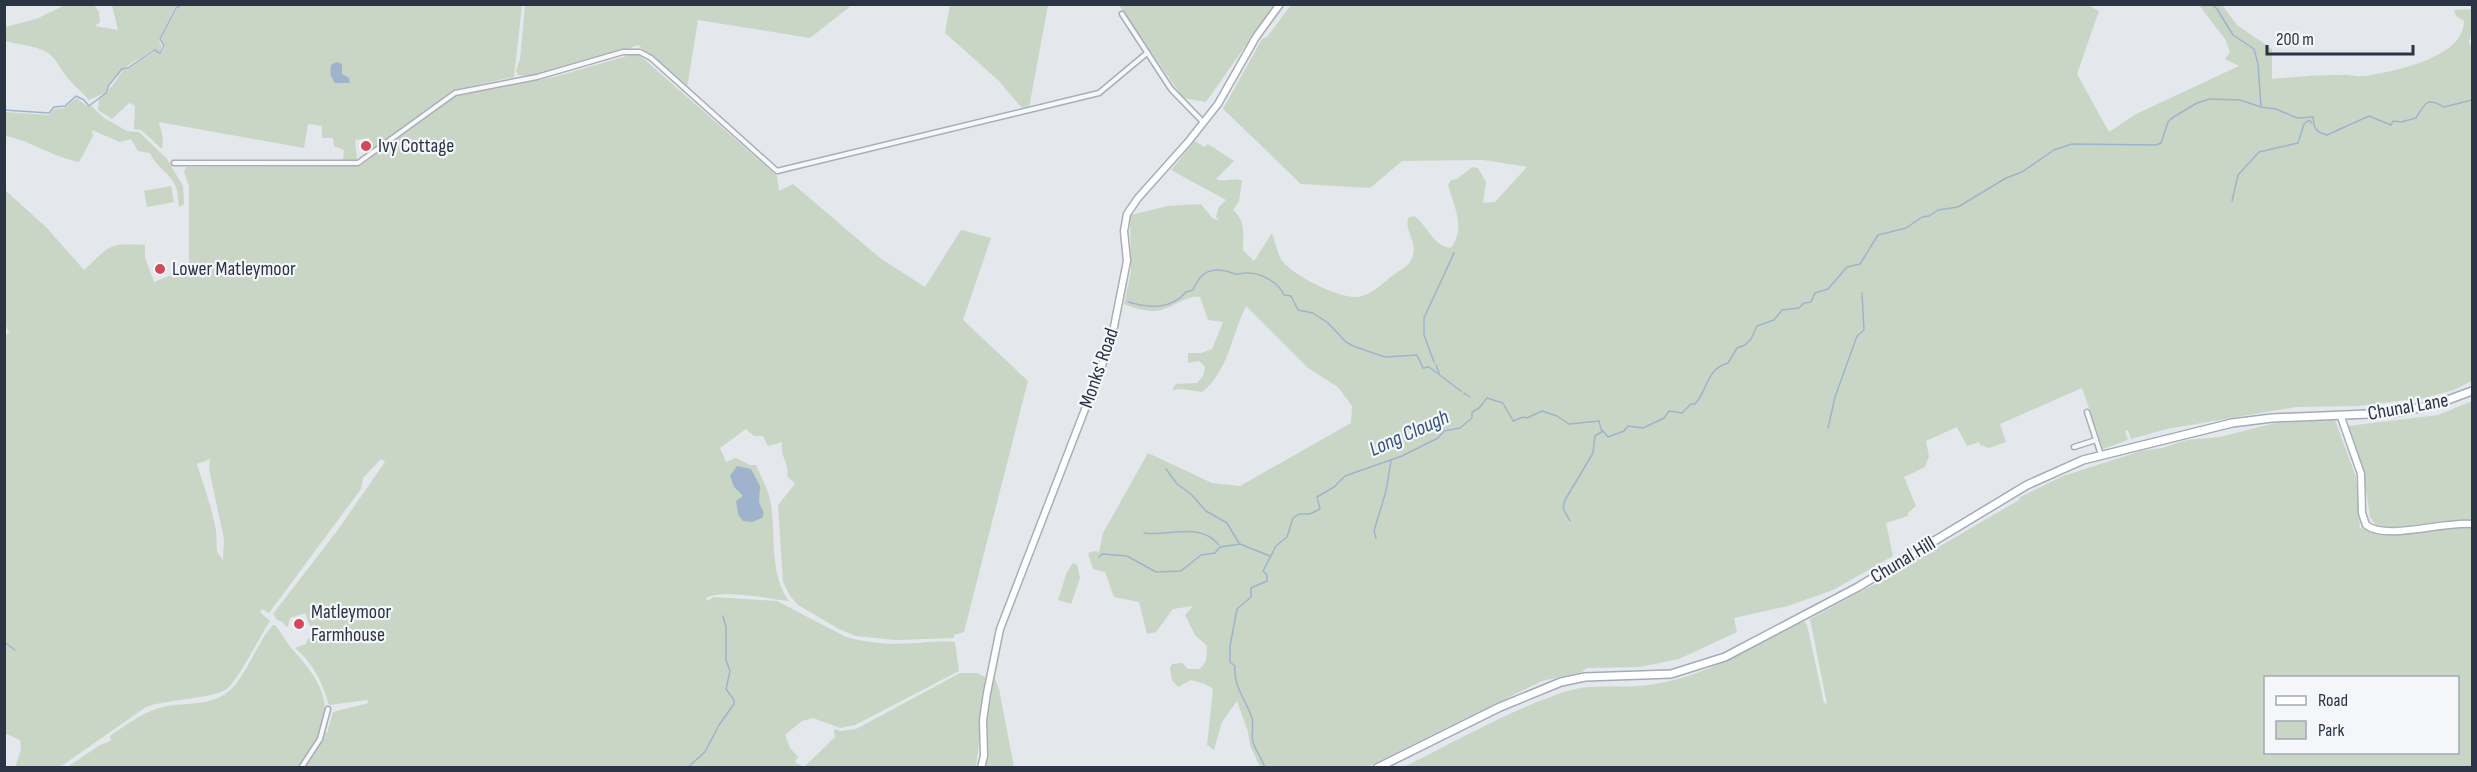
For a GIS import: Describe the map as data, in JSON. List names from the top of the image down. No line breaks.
{"streets":{"main road":["Chunal Lane","Chunal Hill"],"street":["Monks' Road"]},"crossings":[["Chunal Lane","Chunal Hill"]],"water":["Long Clough"],"places":["Ivy Cottage","Lower Matleymoor","Matleymoor Farmhouse"],"legend":["Road","Park"],"scale_bar":"200 m"}
